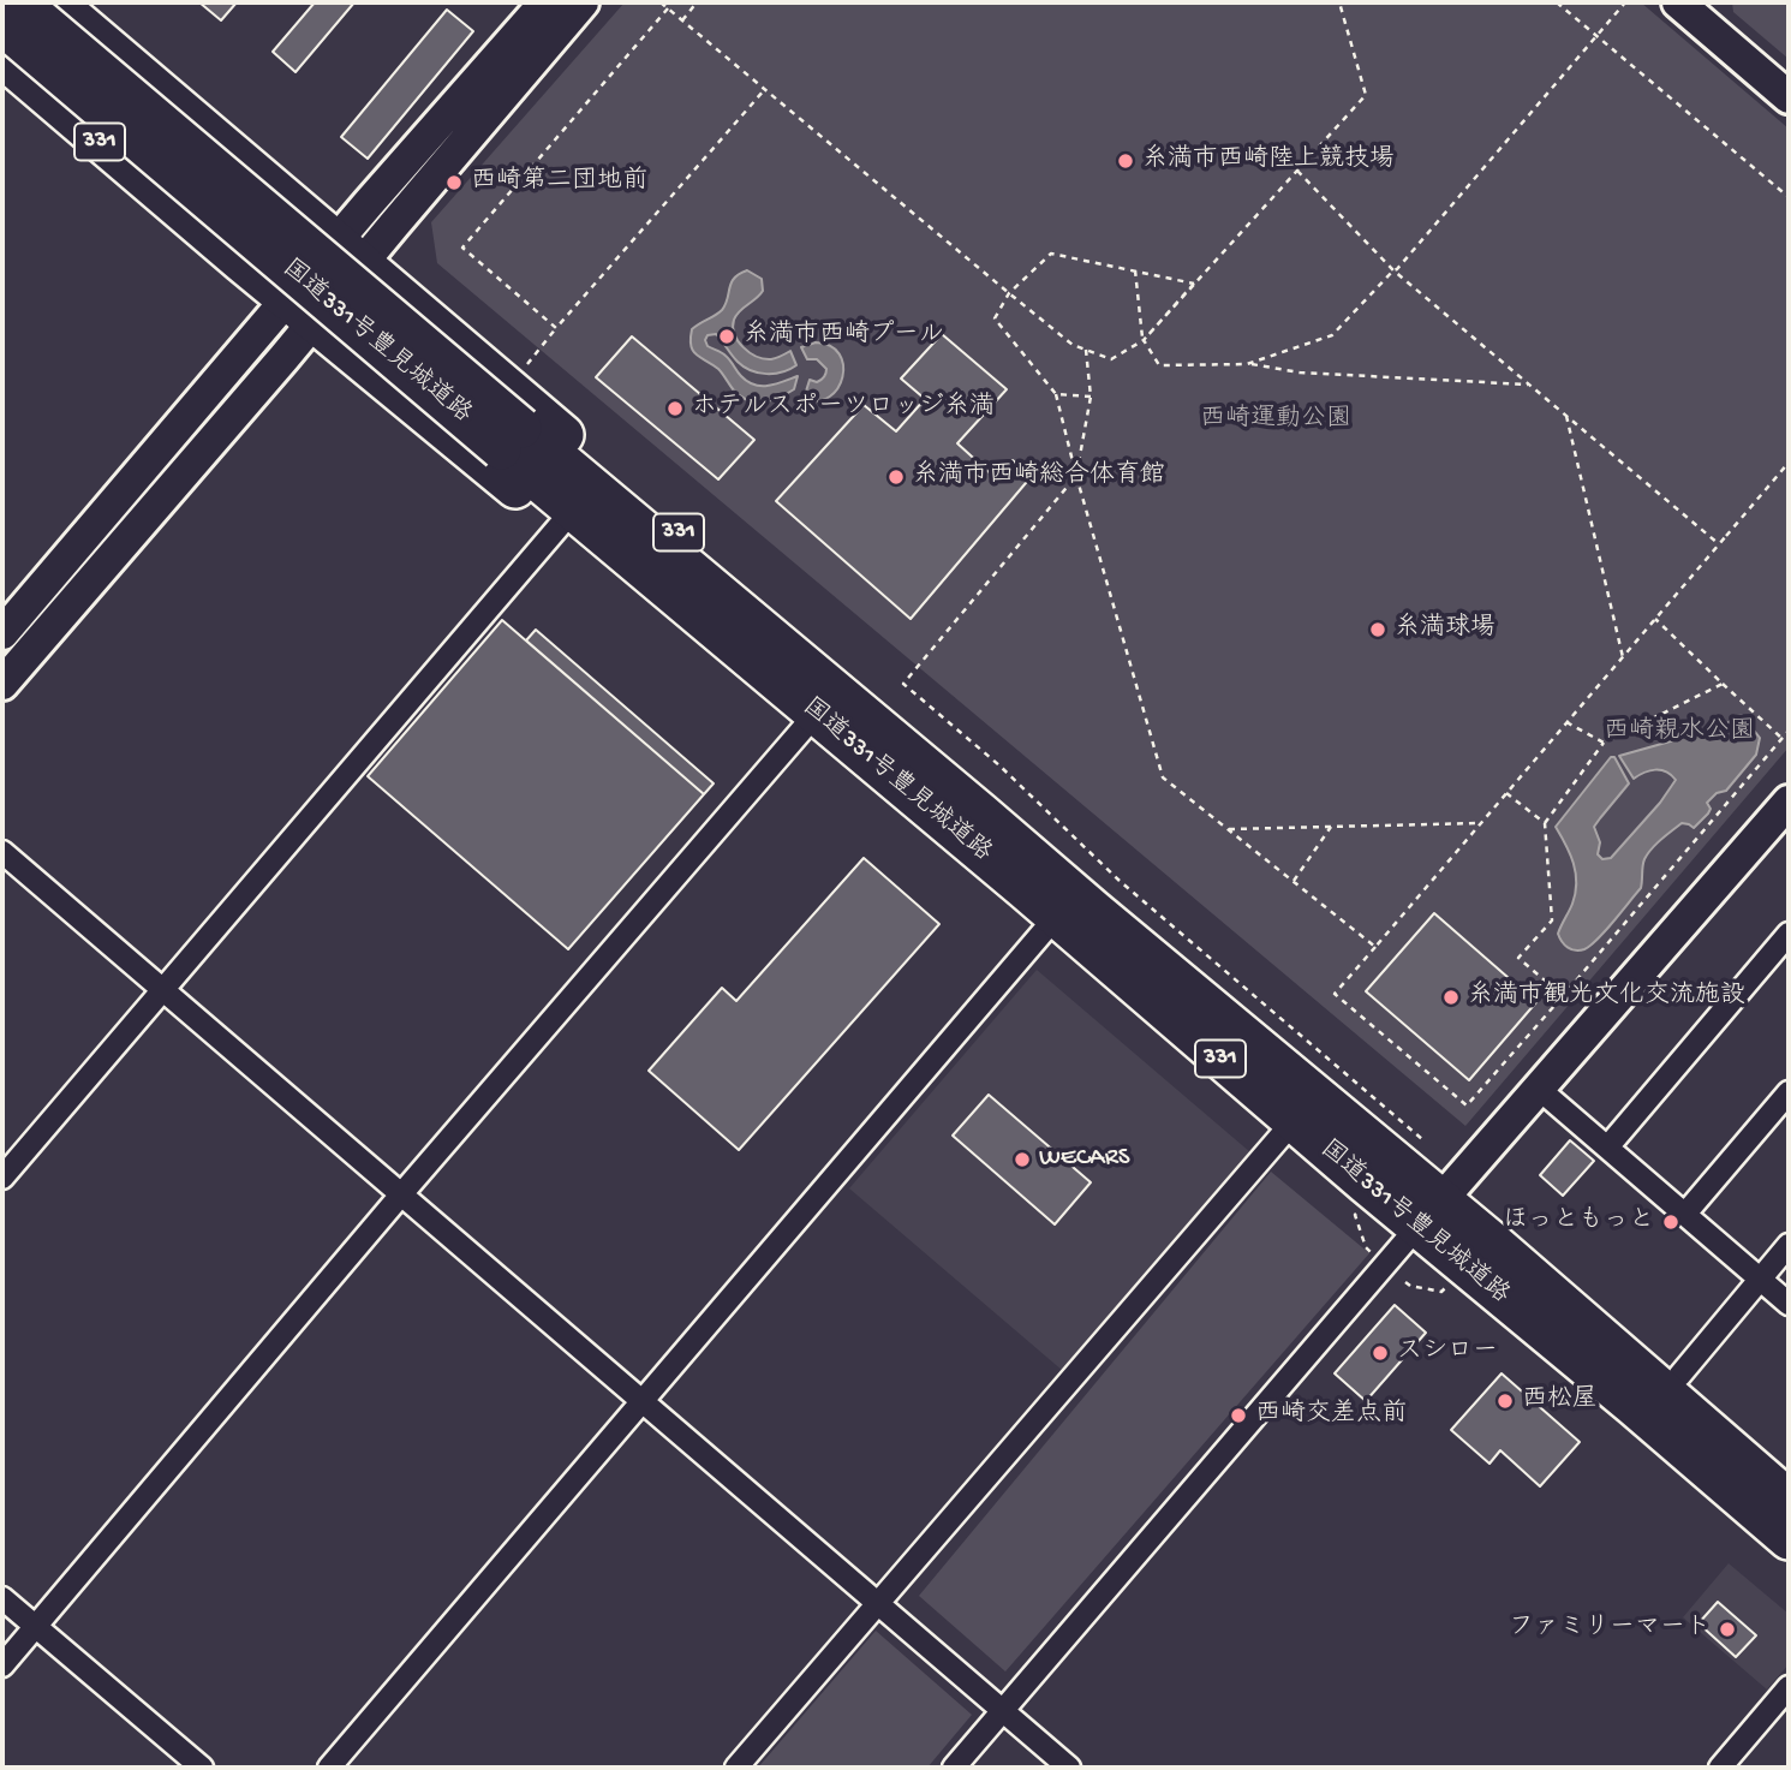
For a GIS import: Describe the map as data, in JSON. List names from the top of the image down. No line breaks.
{"streets":{"highway":["331","国道331号豊見城道路"]},"crossings":[["331","国道331号豊見城道路"]],"parks":["西崎運動公園","西崎親水公園"],"places":["糸満市西崎陸上競技場","西崎第二団地前","糸満市西崎プール","ホテルスポーツロッジ糸満","糸満市西崎総合体育館","糸満球場","糸満市観光文化交流施設","WECARS","ほっともっと","スシロー","西松屋","西崎交差点前","ファミリーマート"]}
